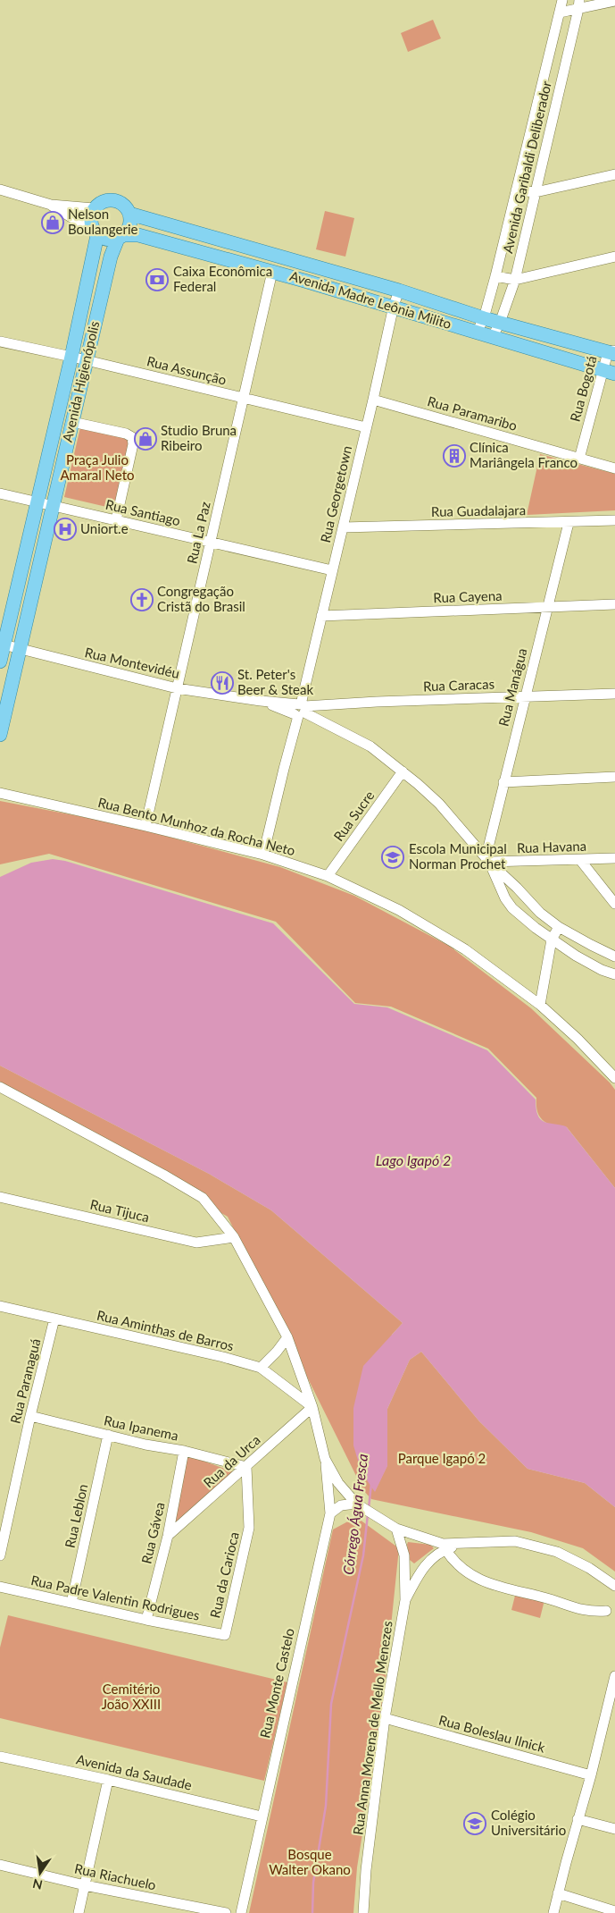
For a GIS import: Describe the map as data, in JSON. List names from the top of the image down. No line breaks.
{"streets":{"main road":["Avenida Madre Leônia Milito","Avenida Higienópolis"],"street":["Avenida Garibaldi Deliberador","Rua Assunção","Rua Bogotá","Rua Paramaribo","Rua Georgetown","Rua Guadalajara","Rua Santiago","Rua La Paz","Rua Cayena","Rua Montevidéu","Rua Caracas","Rua Manágua","Rua Sucre","Rua Bento Munhoz da Rocha Neto","Rua Havana","Rua Tijuca","Rua Aminthas de Barros","Rua Paranaguá","Rua Ipanema","Rua da Urca","Rua Leblon","Rua Gávea","Rua da Carioca","Rua Padre Valentin Rodrigues","Rua Monte Castelo","Rua Anna Morena de Mello Menezes","Rua Boleslau Ilnick","Avenida da Saudade","Rua Riachuelo"]},"crossings":[["Avenida Garibaldi Deliberador","Avenida Madre Leônia Milito"],["Avenida Madre Leônia Milito","Avenida Higienópolis"],["Avenida Madre Leônia Milito","Rua Bogotá"],["Avenida Madre Leônia Milito","Rua Georgetown"],["Avenida Madre Leônia Milito","Rua La Paz"],["Rua Assunção","Avenida Higienópolis"],["Rua Assunção","Rua Georgetown"],["Rua Assunção","Rua La Paz"],["Avenida Higienópolis","Rua Santiago"],["Avenida Higienópolis","Rua Montevidéu"],["Rua Bogotá","Rua Paramaribo"],["Rua Paramaribo","Rua Georgetown"],["Rua Georgetown","Rua Guadalajara"],["Rua Georgetown","Rua Santiago"],["Rua Georgetown","Rua Cayena"],["Rua Georgetown","Rua Montevidéu"],["Rua Georgetown","Rua Caracas"],["Rua Georgetown","Rua Bento Munhoz da Rocha Neto"],["Rua Guadalajara","Rua Manágua"],["Rua Santiago","Rua La Paz"],["Rua La Paz","Rua Montevidéu"],["Rua La Paz","Rua Bento Munhoz da Rocha Neto"],["Rua Cayena","Rua Manágua"],["Rua Montevidéu","Rua Caracas"],["Rua Montevidéu","Rua Manágua"],["Rua Montevidéu","Rua Sucre"],["Rua Montevidéu","Rua Havana"],["Rua Caracas","Rua Manágua"],["Rua Manágua","Rua Havana"],["Rua Sucre","Rua Bento Munhoz da Rocha Neto"],["Rua Aminthas de Barros","Rua Paranaguá"],["Rua Aminthas de Barros","Rua da Urca"],["Rua Paranaguá","Rua Ipanema"],["Rua Ipanema","Rua da Urca"],["Rua Ipanema","Rua Leblon"],["Rua Ipanema","Rua Gávea"],["Rua Ipanema","Rua da Carioca"],["Rua da Urca","Rua Gávea"],["Rua da Urca","Rua da Carioca"],["Rua Leblon","Rua Padre Valentin Rodrigues"],["Rua Gávea","Rua Padre Valentin Rodrigues"],["Rua da Carioca","Rua Padre Valentin Rodrigues"],["Rua Monte Castelo","Avenida da Saudade"],["Rua Anna Morena de Mello Menezes","Rua Boleslau Ilnick"]],"water":["Lago Igapó 2","Córrego Água Fresca"],"parks":["Praça Julio Amaral Neto","Parque Igapó 2","Cemitério João XXIII","Bosque Walter Okano"],"places":{"shop":["Nelson Boulangerie","Studio Bruna Ribeiro"],"bank":["Caixa Econômica Federal"],"building":["Clínica Mariângela Franco"],"hospital":["Uniort.e"],"church":["Congregação Cristã do Brasil"],"restaurant":["St. Peter's Beer & Steak"],"school or university":["Escola Municipal Norman Prochet","Colégio Universitário"]},"north":"bottom"}
